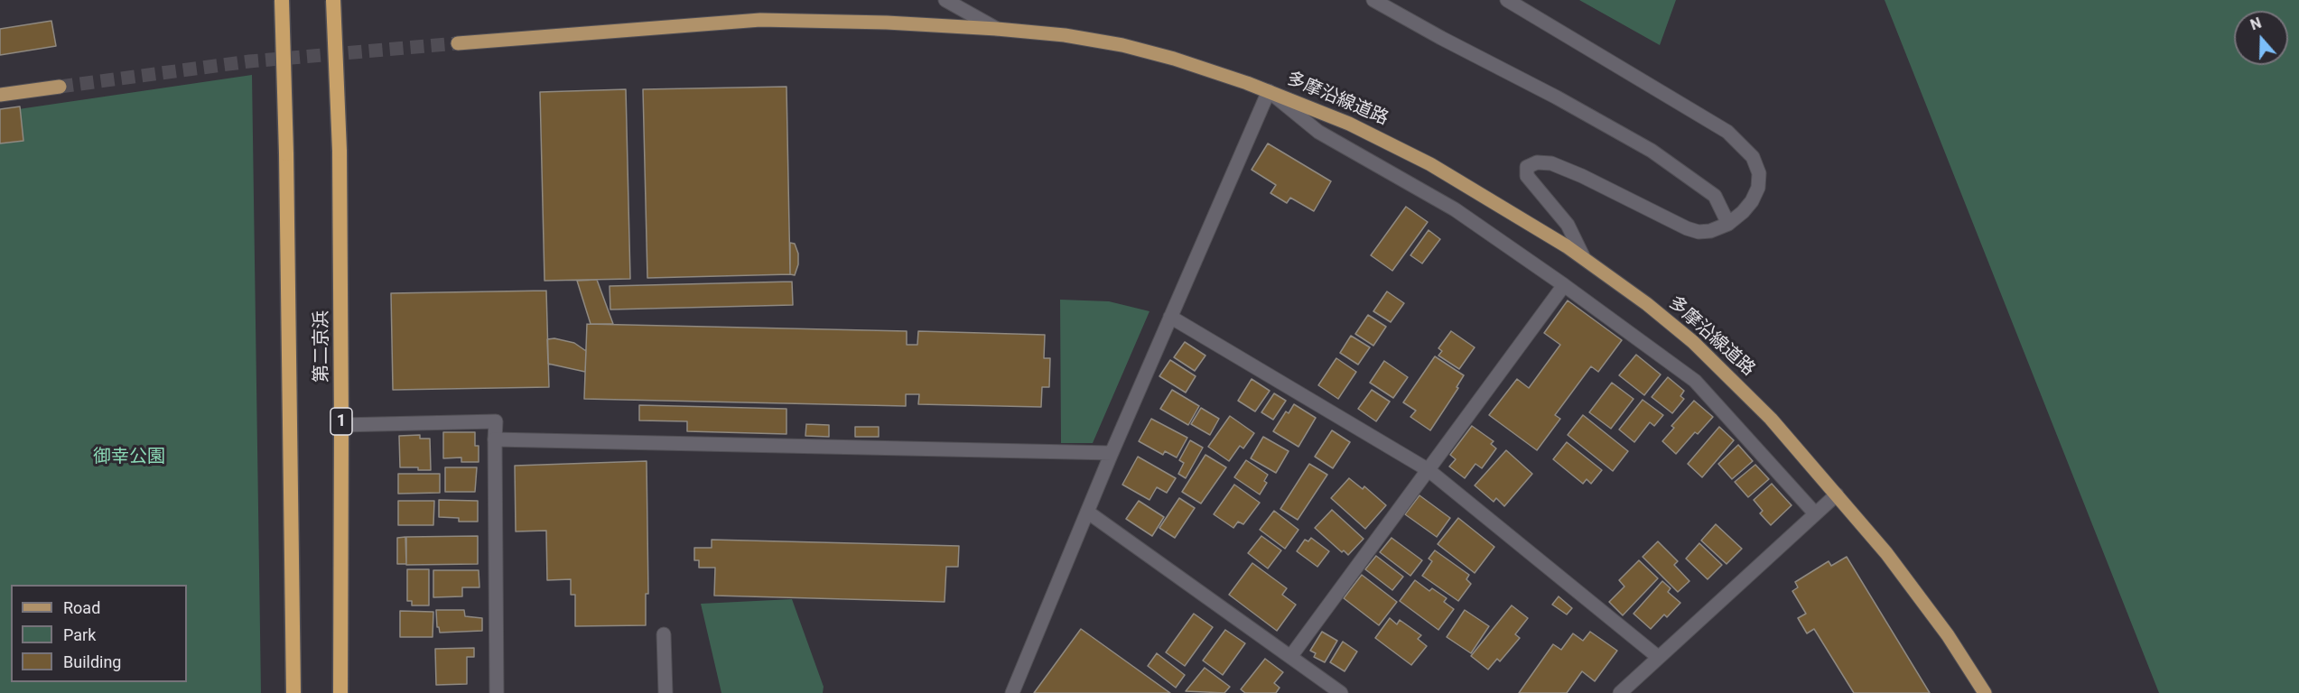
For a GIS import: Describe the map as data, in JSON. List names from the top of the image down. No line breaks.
{"streets":{"highway":["第二京浜","1"],"main road":["多摩沿線道路"]},"parks":["御幸公園"],"legend":["Road","Park","Building"],"north":"top"}
